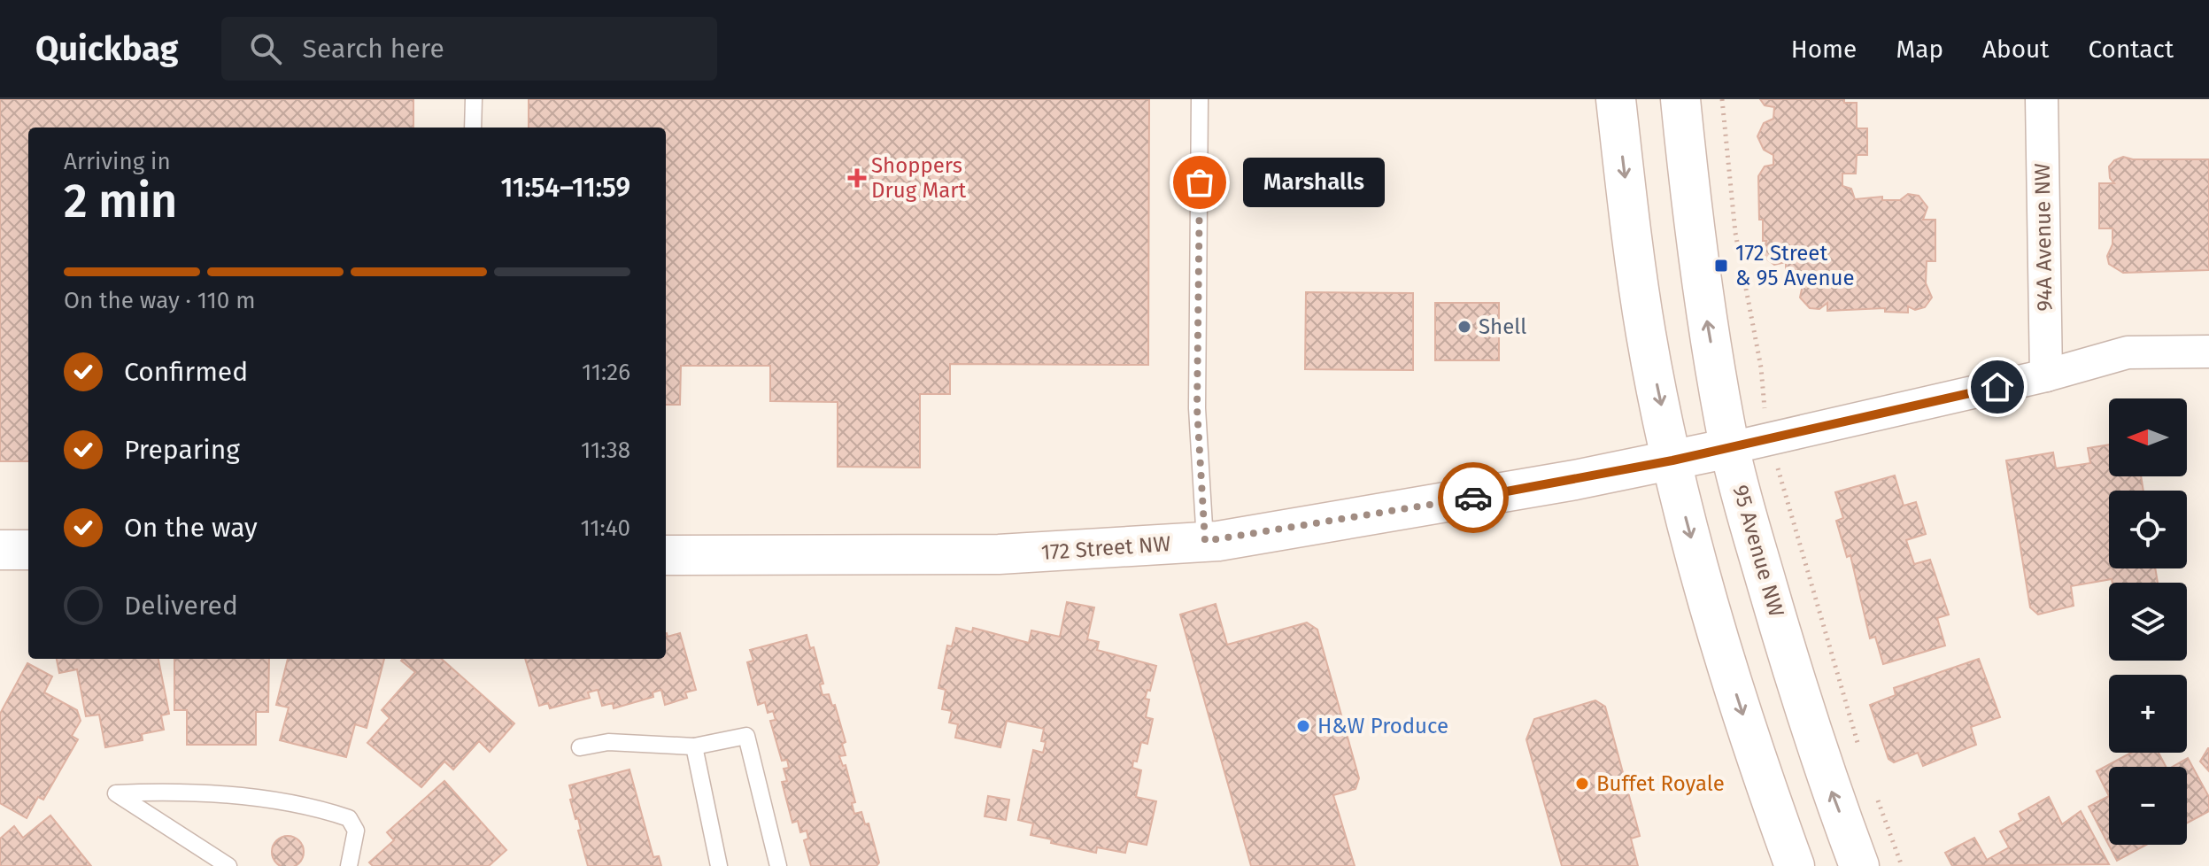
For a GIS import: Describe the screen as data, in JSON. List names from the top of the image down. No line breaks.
{"streets":{"main road":["172 Street NW","95 Avenue NW"],"street":["94A Avenue NW"]},"crossings":[["94A Avenue NW","172 Street NW"],["172 Street NW","95 Avenue NW"]],"places":{"health":["Shoppers Drug Mart"],"other":["Marshalls","Shell","H&W Produce","Buffet Royale"],"transit":["172 Street & 95 Avenue"]},"north":"left","page":{"header":"Quickbag","search":"Search here","nav":["Home","Map","About","Contact"],"heading":["2 min","Arriving in","11:54–11:59"],"bubble":"Marshalls","bar":"On the way · 110 m","list":[["Confirmed","11:26"],["Preparing","11:38"],["On the way","11:40"],"Delivered"],"map_buttons":["+","−"]}}
